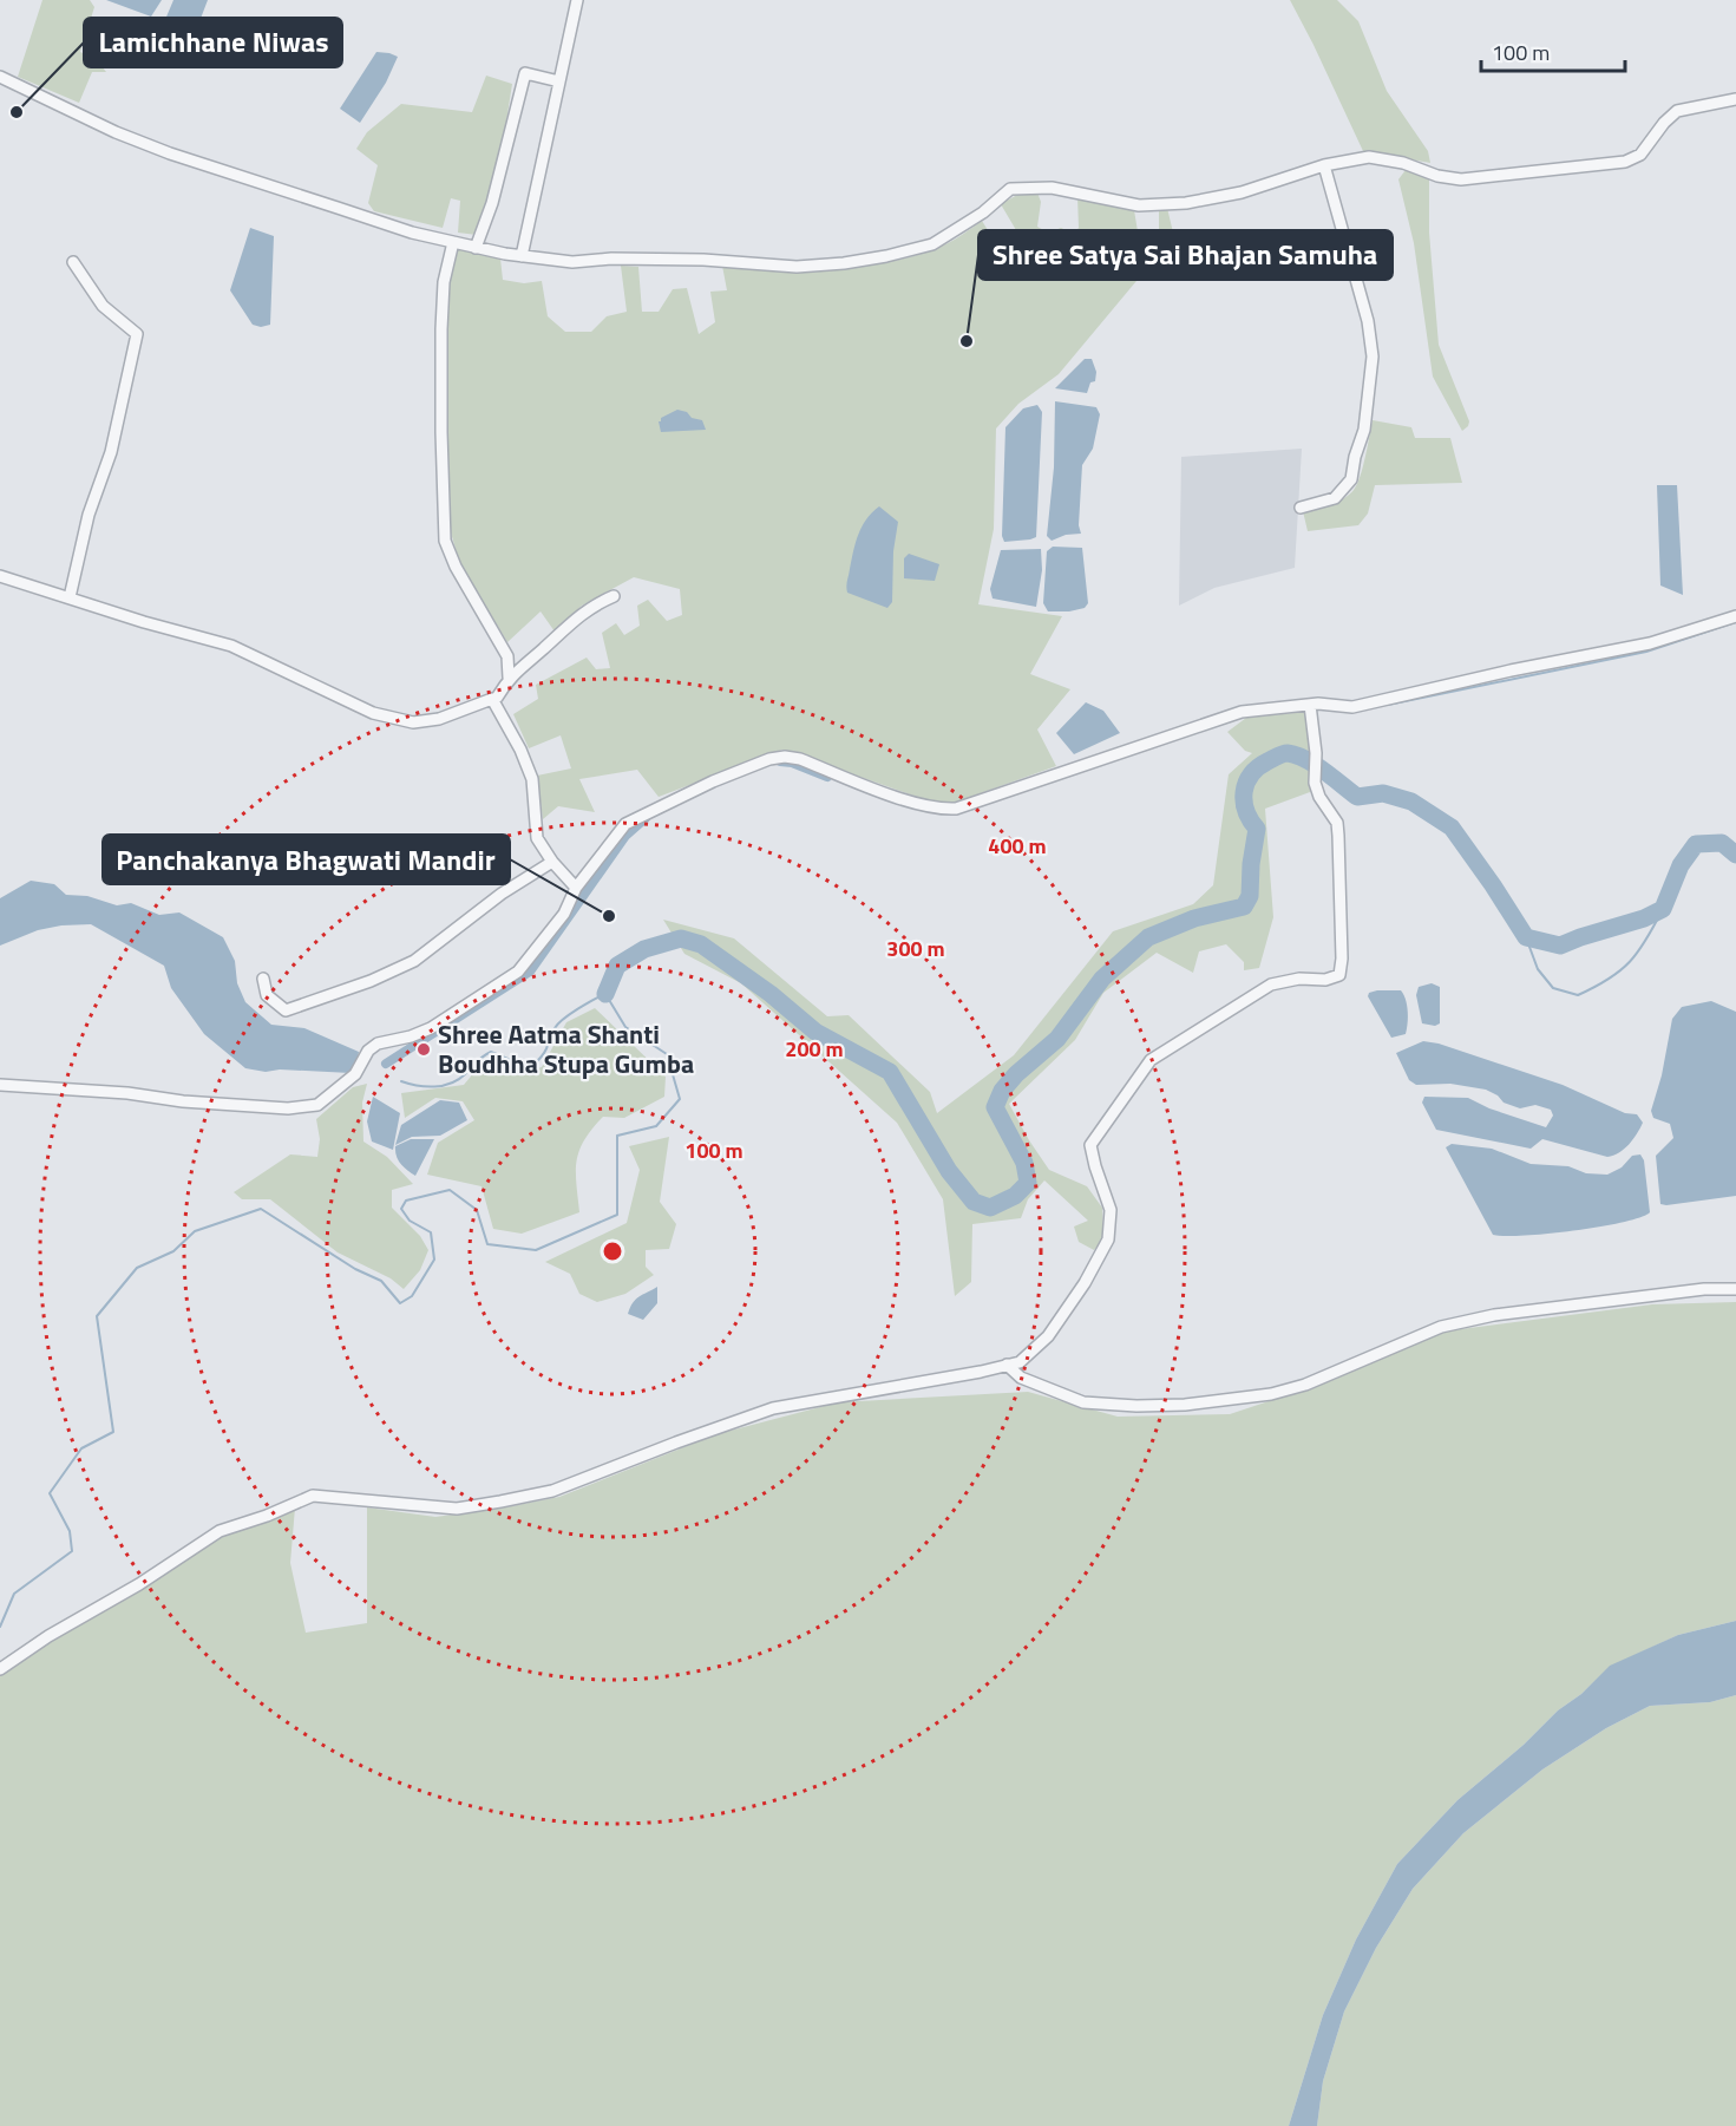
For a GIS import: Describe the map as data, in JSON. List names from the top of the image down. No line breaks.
{"places":["Lamichhane Niwas","Shree Satya Sai Bhajan Samuha","Panchakanya Bhagwati Mandir","Shree Aatma Shanti Boudhha Stupa Gumba"],"scale_bar":"100 m","rings":["400 m","300 m","200 m","100 m"]}
